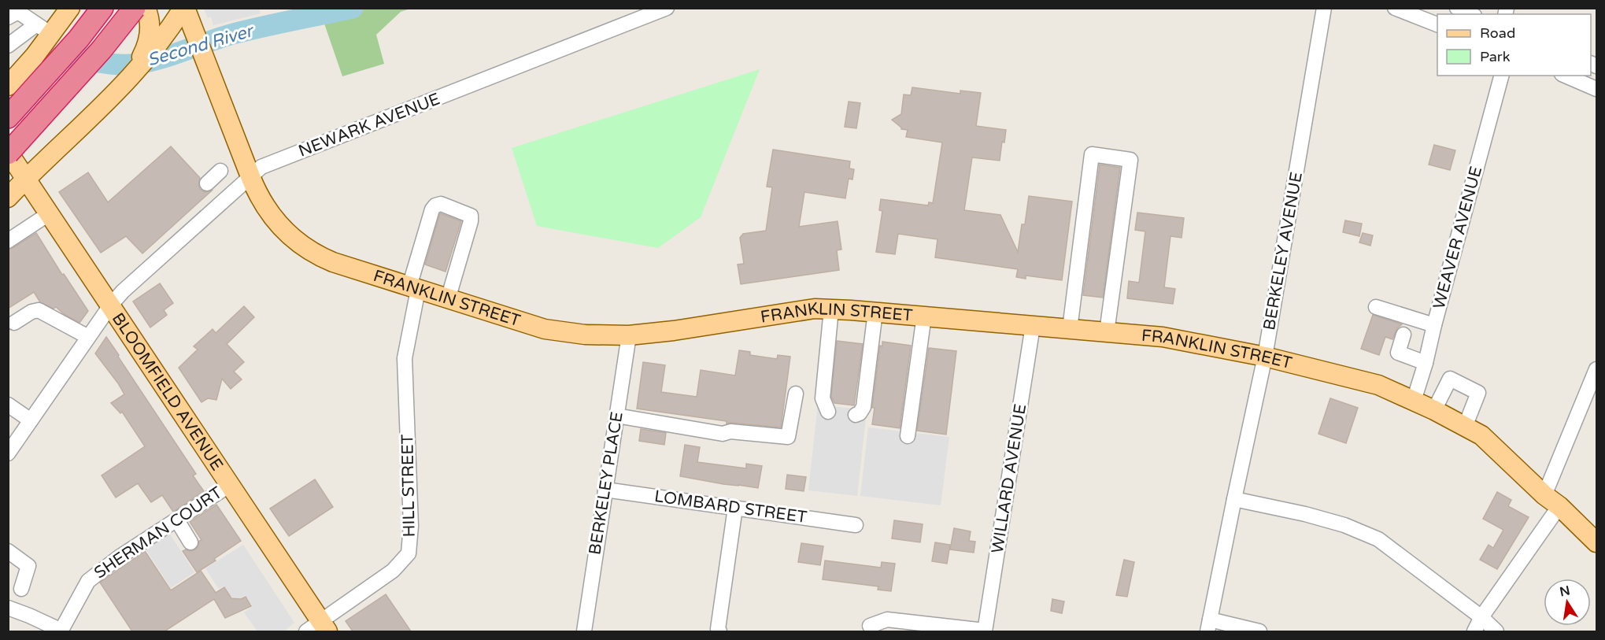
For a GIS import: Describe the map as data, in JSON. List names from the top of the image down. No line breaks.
{"streets":{"main road":["FRANKLIN STREET","BLOOMFIELD AVENUE"],"street":["NEWARK AVENUE","WEAVER AVENUE","BERKELEY AVENUE","WILLARD AVENUE","BERKELEY PLACE","HILL STREET","LOMBARD STREET","SHERMAN COURT"]},"crossings":[["NEWARK AVENUE","FRANKLIN STREET"],["NEWARK AVENUE","BLOOMFIELD AVENUE"],["WEAVER AVENUE","FRANKLIN STREET"],["BERKELEY AVENUE","FRANKLIN STREET"],["FRANKLIN STREET","WILLARD AVENUE"],["FRANKLIN STREET","BERKELEY PLACE"],["FRANKLIN STREET","HILL STREET"],["BLOOMFIELD AVENUE","HILL STREET"],["BLOOMFIELD AVENUE","SHERMAN COURT"],["BERKELEY PLACE","LOMBARD STREET"]],"water":["Second River"],"legend":["Road","Park"],"north":"top"}
